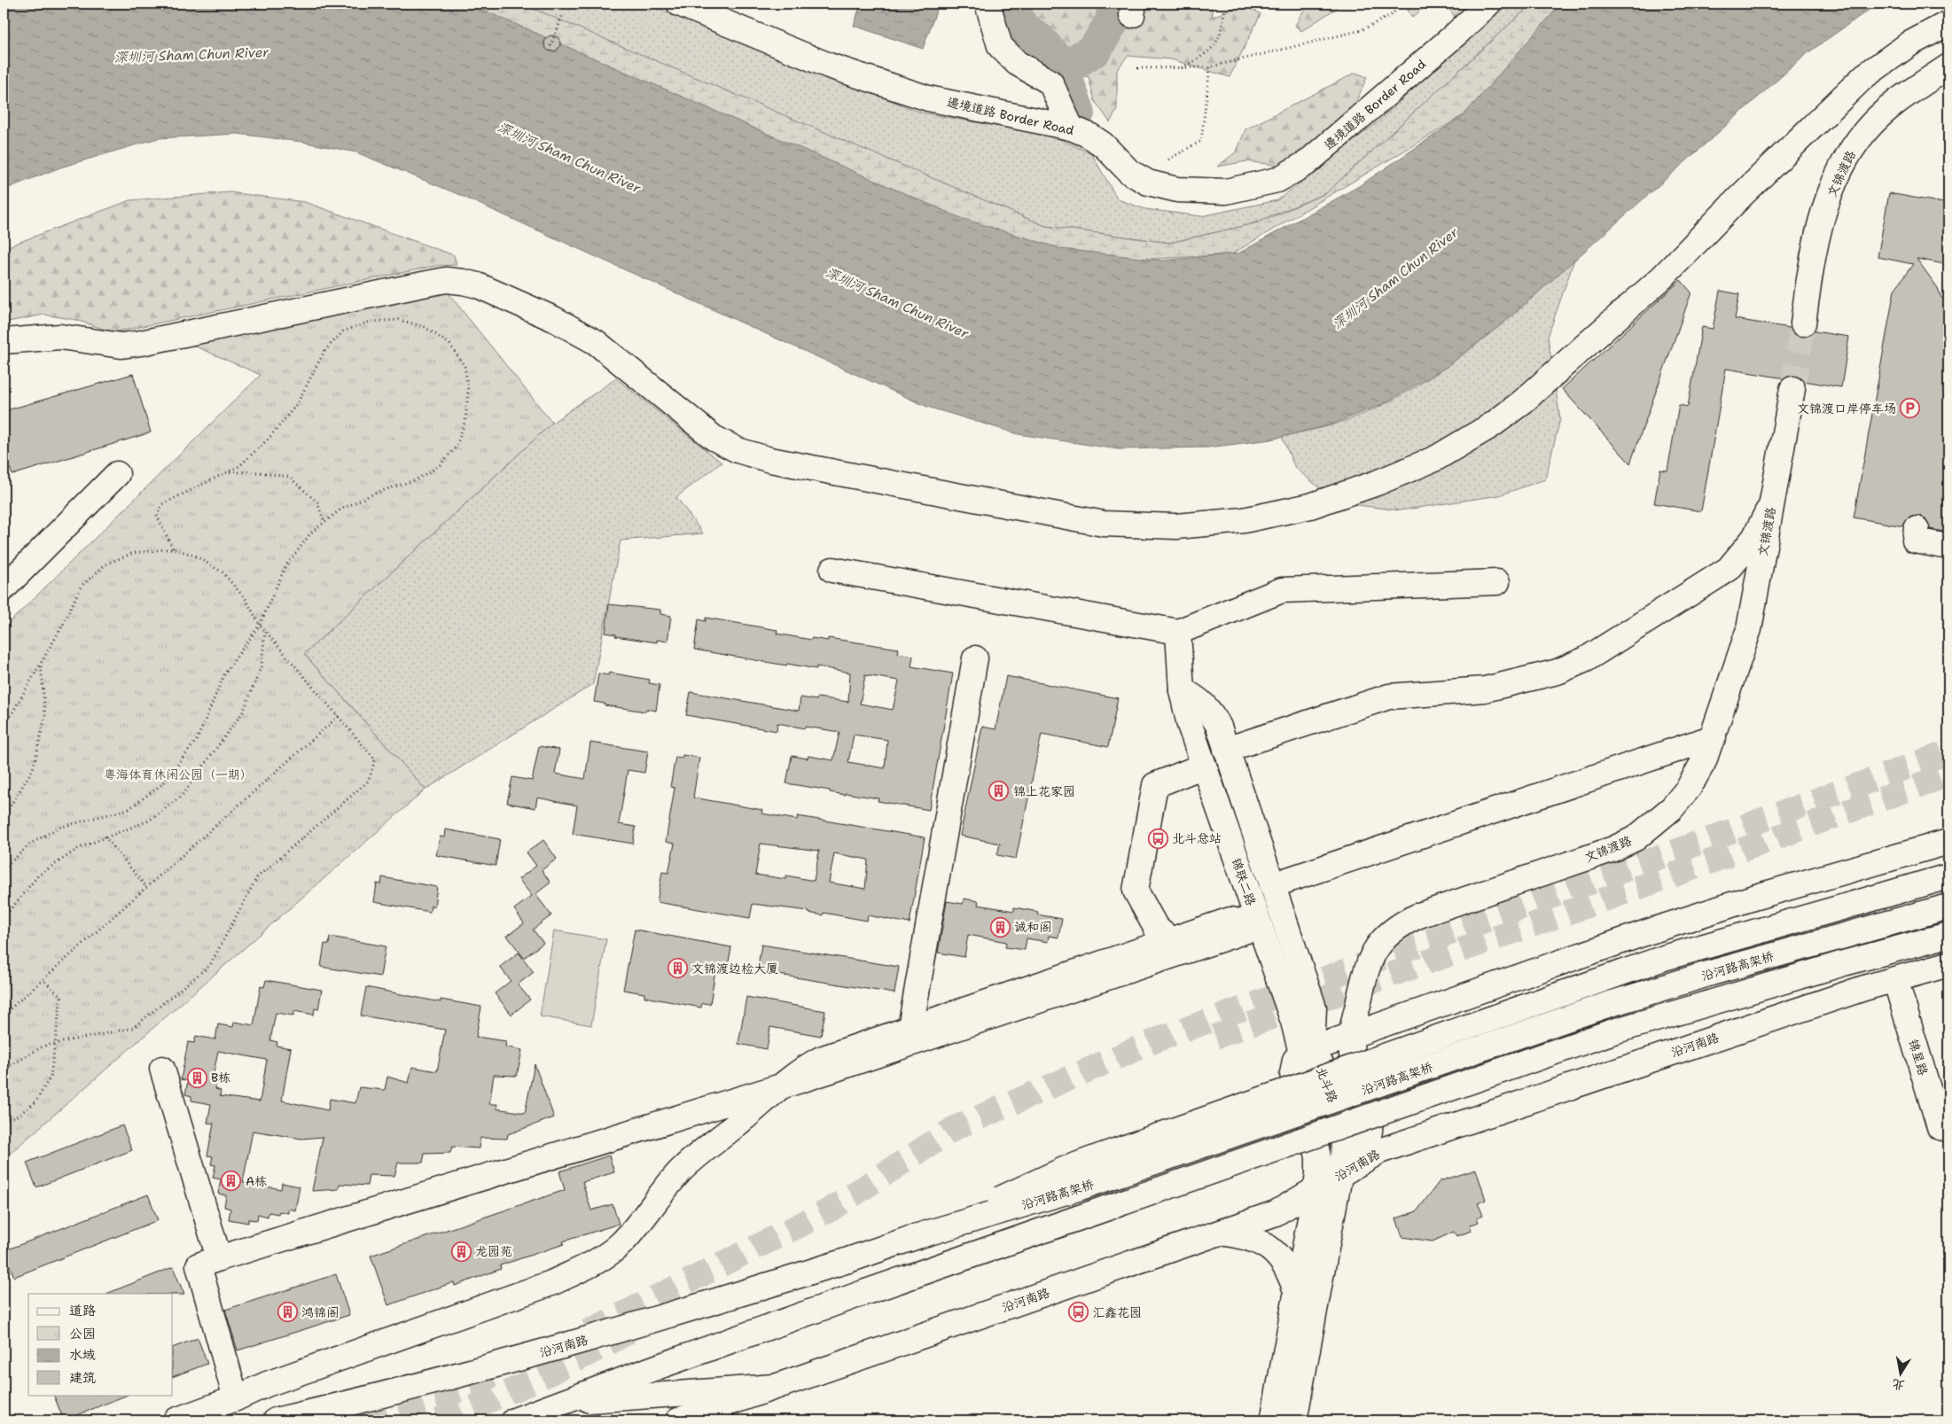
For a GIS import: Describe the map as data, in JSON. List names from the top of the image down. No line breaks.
{"streets":{"main road":["邊境道路 Border Road","文锦渡路","锦联二路","沿河路高架桥","沿河南路","锦星路"]},"crossings":[["文锦渡路","沿河南路"],["沿河路高架桥","沿河南路"],["沿河南路","锦星路"]],"water":["深圳河 Sham Chun River"],"parks":["粤海体育休闲公园（一期）"],"places":{"parking":["文锦渡口岸停车场"],"building":["锦上花家园","诚和阁","文锦渡边检大厦","B栋","A栋","龙园苑","鸿锦阁"],"bus stop":["北斗总站","汇鑫花园"]},"legend":["道路","公园","水域","建筑"],"north":"bottom"}
